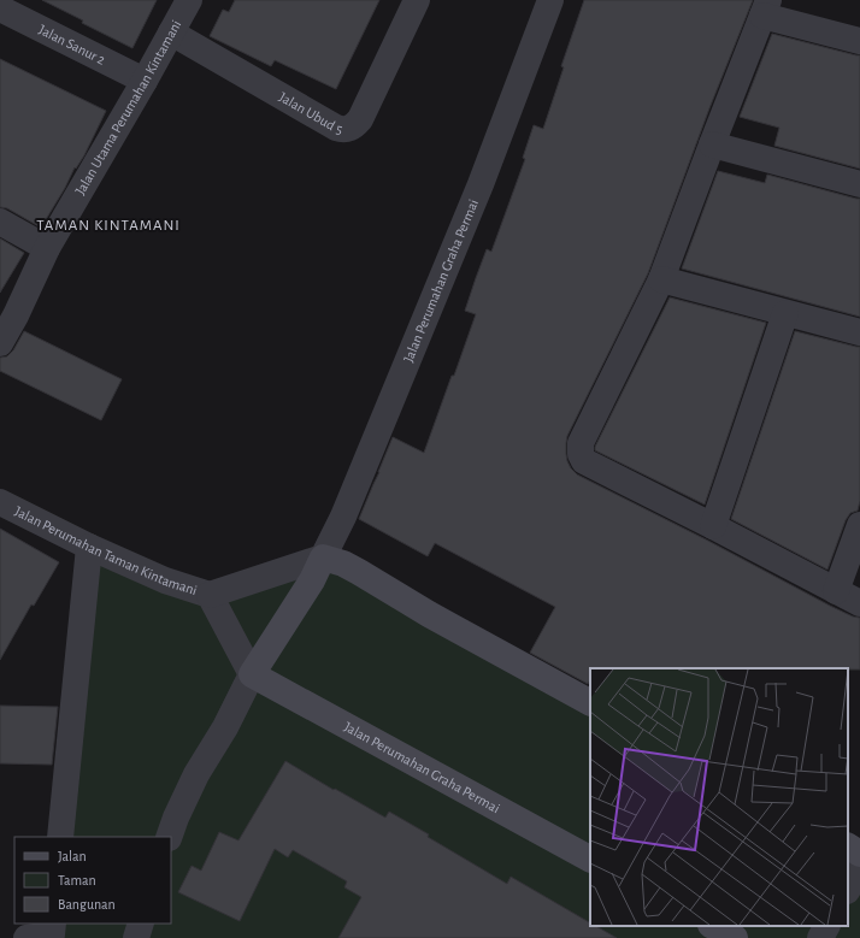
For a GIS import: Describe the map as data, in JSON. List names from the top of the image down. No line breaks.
{"streets":{"street":["Jalan Sanur 2","Jalan Utama Perumahan Kintamani","Jalan Ubud 5","Jalan Perumahan Graha Permai","Jalan Perumahan Taman Kintamani"]},"crossings":[["Jalan Sanur 2","Jalan Utama Perumahan Kintamani"],["Jalan Utama Perumahan Kintamani","Jalan Ubud 5"],["Jalan Perumahan Graha Permai","Jalan Perumahan Taman Kintamani"]],"districts":["TAMAN KINTAMANI"],"legend":["Jalan","Taman","Bangunan"]}
